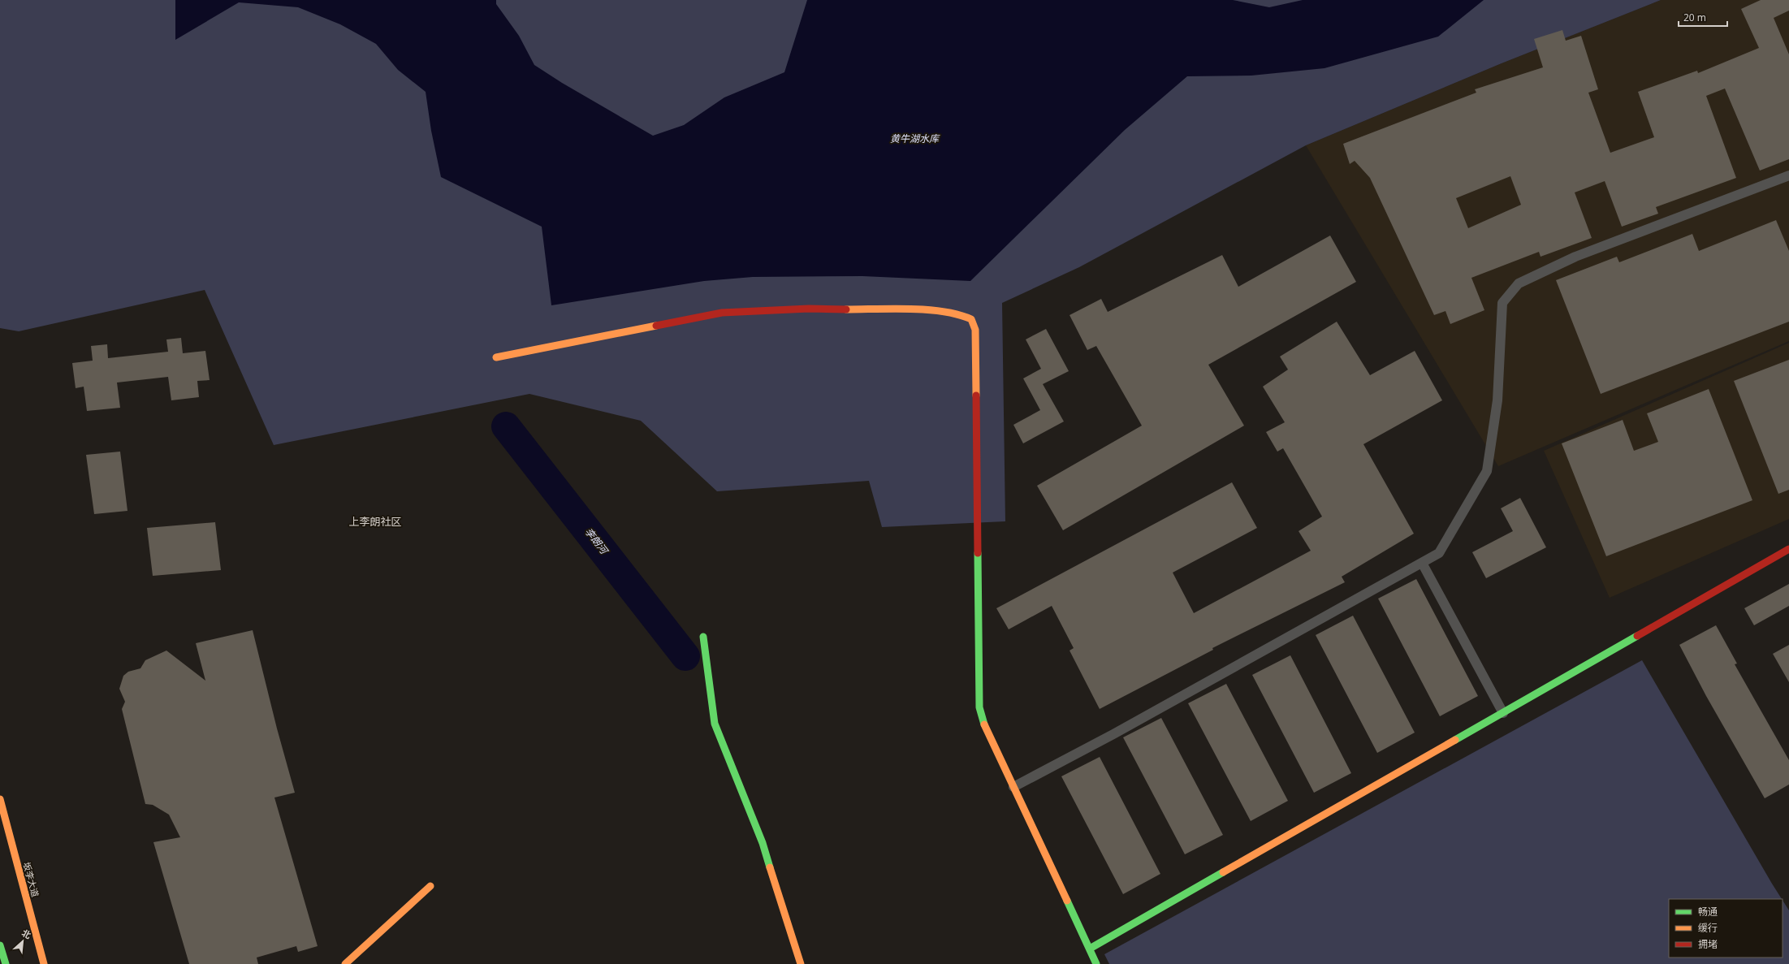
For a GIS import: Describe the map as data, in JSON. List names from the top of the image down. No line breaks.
{"streets":{"street":["坂李大道"]},"districts":["上李朗社区"],"water":["黄牛湖水库","李朗河"],"legend":["畅通","缓行","拥堵"],"scale_bar":"20 m","north":"top right"}
